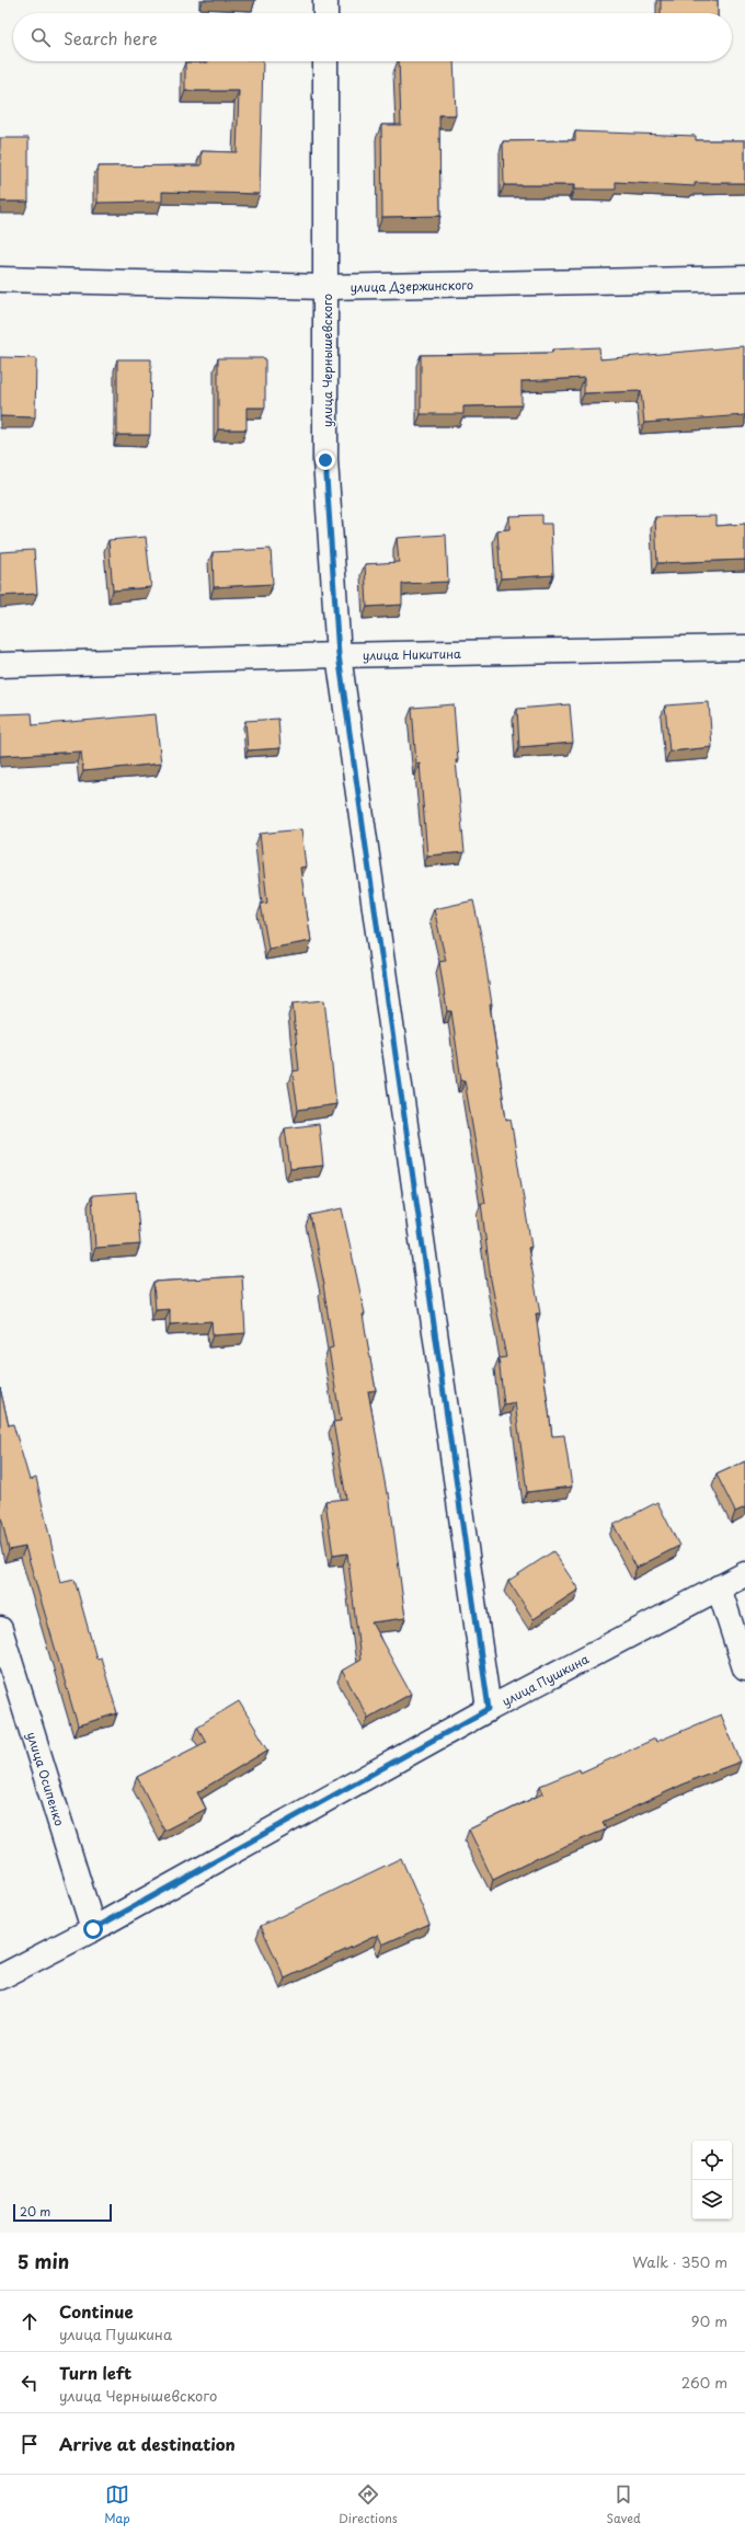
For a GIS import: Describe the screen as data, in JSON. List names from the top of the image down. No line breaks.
{"streets":{"street":["улица Дзержинского","улица Чернышевского","улица Никитина","улица Пушкина","улица Осипенко"]},"crossings":[["улица Дзержинского","улица Чернышевского"],["улица Чернышевского","улица Никитина"],["улица Чернышевского","улица Пушкина"],["улица Пушкина","улица Осипенко"]],"scale_bar":"20 m","page":{"search":"Search here","scale":"20 m","heading":["5 min","Walk · 350 m"],"list":[["Continue","улица Пушкина","90 m"],["Turn left","улица Чернышевского","260 m"],"Arrive at destination"],"nav":["Map","Directions","Saved"]}}
